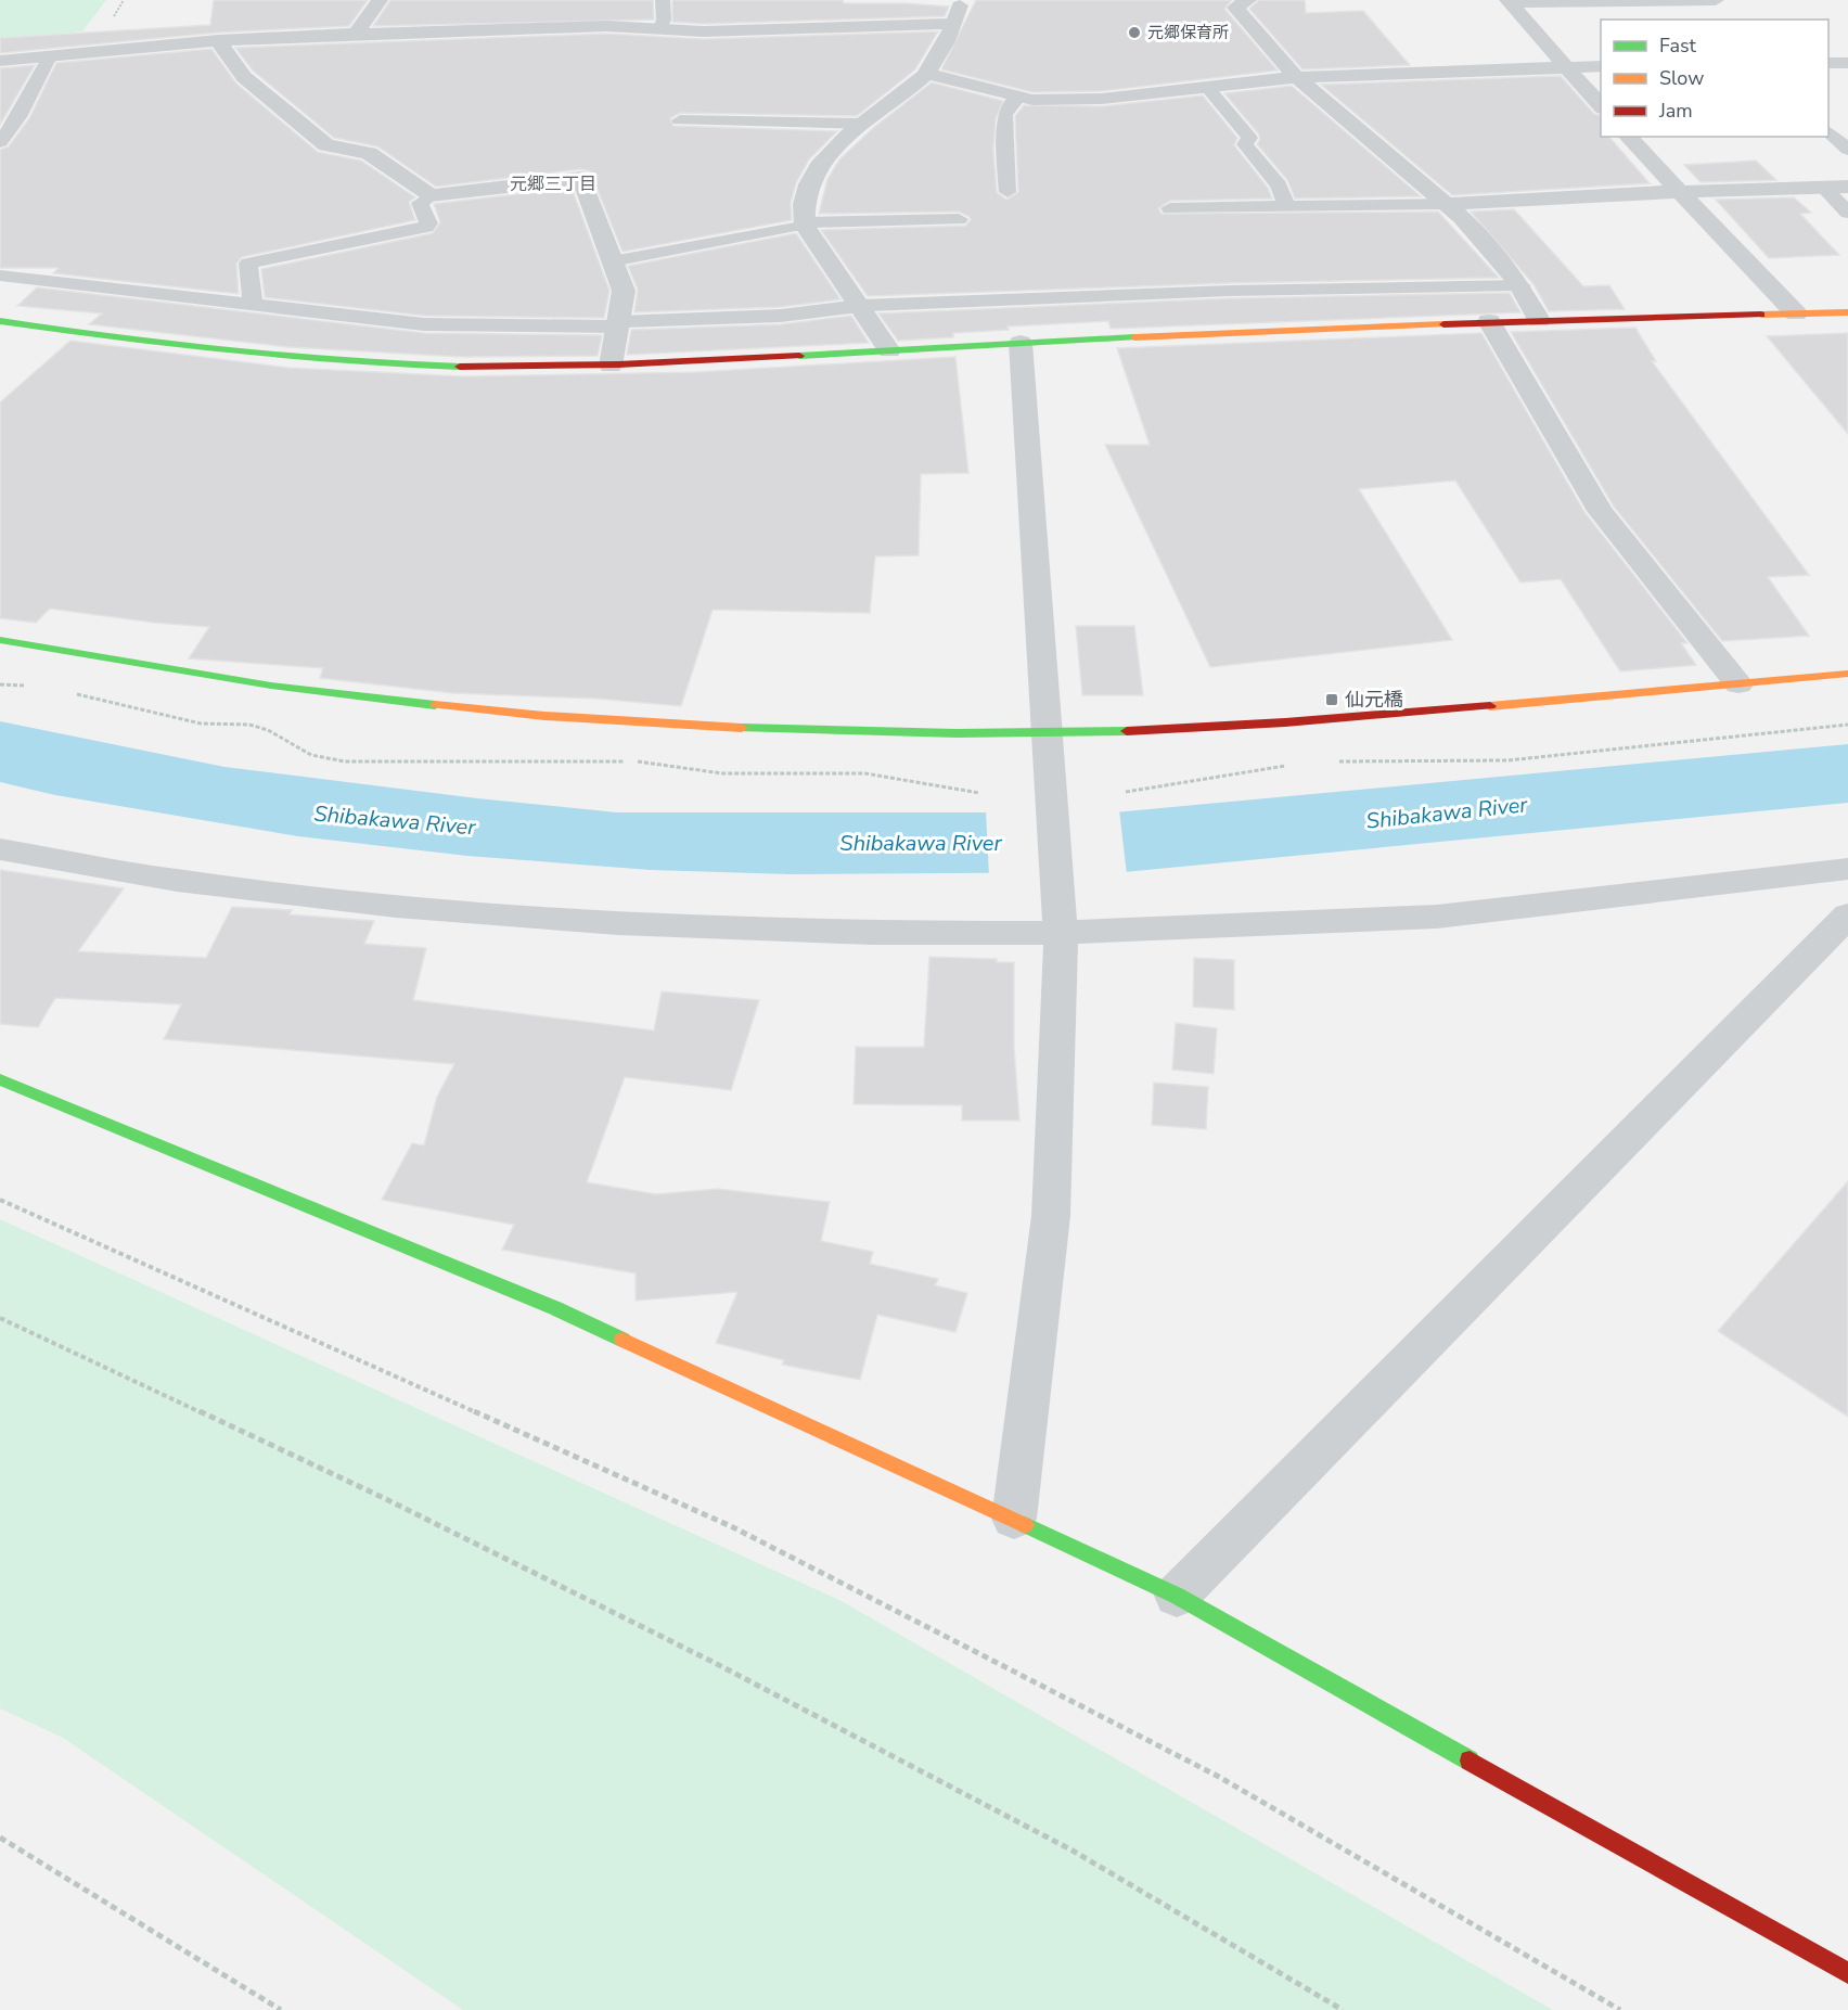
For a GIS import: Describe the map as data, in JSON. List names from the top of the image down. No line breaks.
{"districts":["元郷三丁目"],"water":["Shibakawa River"],"places":{"other":["元郷保育所"],"transit":["仙元橋"]},"legend":["Fast","Slow","Jam"]}
